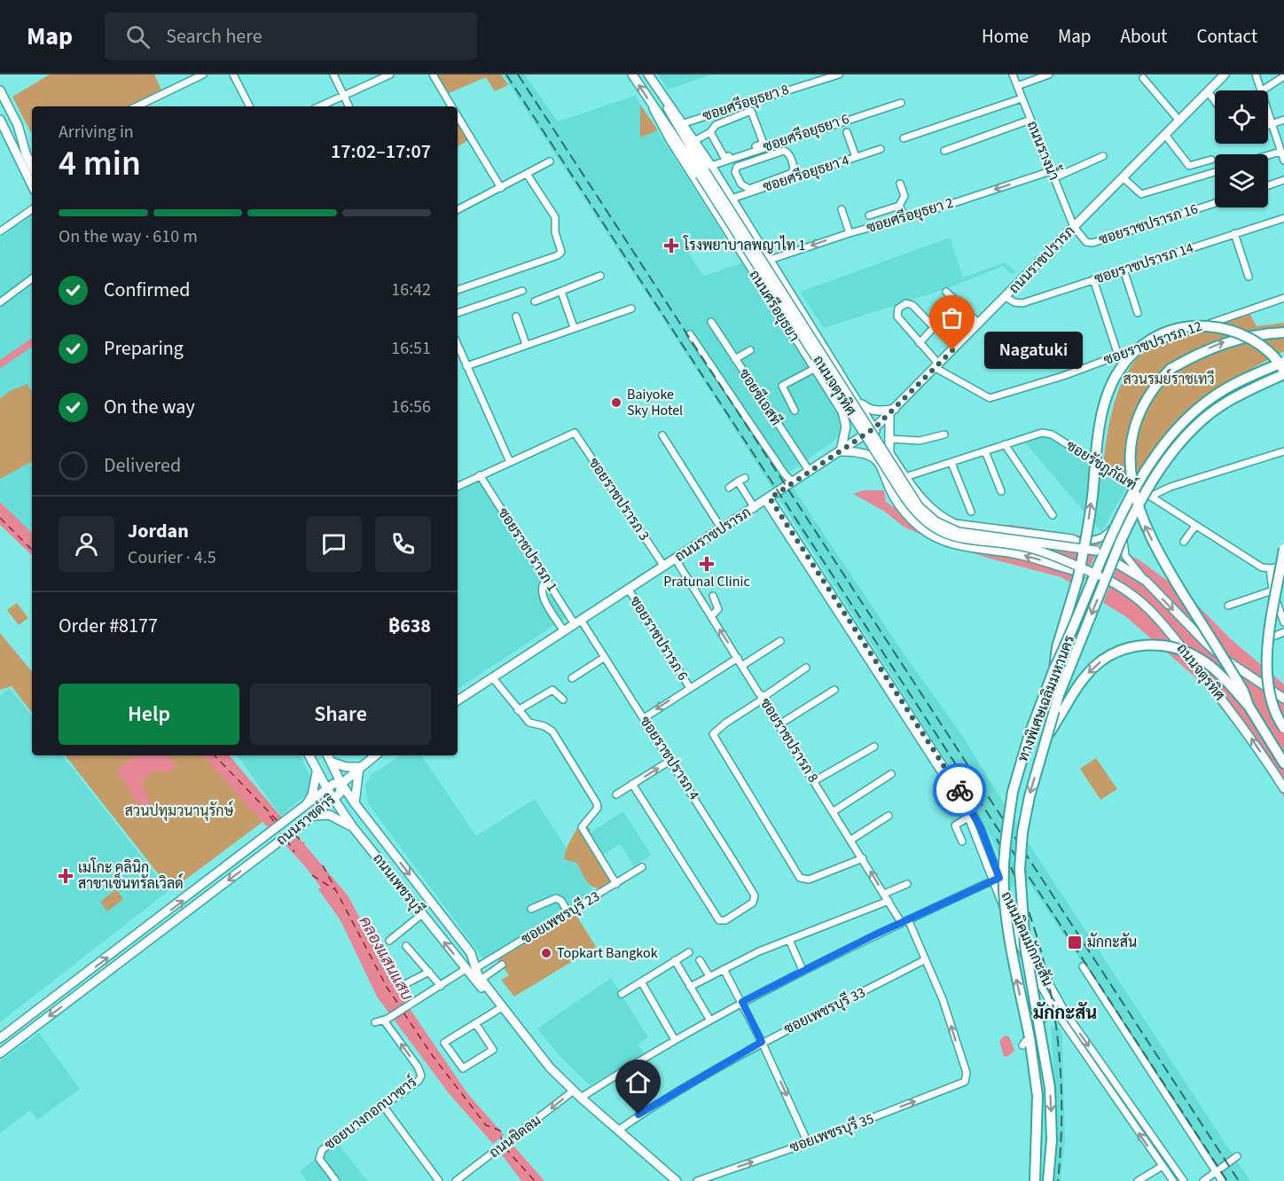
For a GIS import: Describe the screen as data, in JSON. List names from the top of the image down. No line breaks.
{"streets":{"highway":["ทางพิเศษเฉลิมมหานคร"],"main road":["ถนนราชปรารภ","ถนนศรีอยุธยา","ถนนจตุรทิศ","ถนนราชดำริ","ถนนเพชรบุรี"],"street":["ซอยศรีอยุธยา 8","ซอยศรีอยุธยา 6","ถนนรางน้ำ","ซอยศรีอยุธยา 4","ซอยศรีอยุธยา 2","ซอยราชปรารภ 16","ซอยราชปรารภ 14","ซอยราชปรารภ 12","ซอยซีเอสที","ซอยรัชฎภัณฑ์","ซอยราชปรารภ 3","ซอยราชปรารภ 1","ซอยราชปรารภ 6","ซอยราชปรารภ 8","ซอยราชปรารภ 4","ซอยเพชรบุรี 23","ถนนนิคมมักกะสัน","ซอยเพชรบุรี 33","ซอยบางกอกบาซาร์","ซอยเพชรบุรี 35","ถนนชิดลม"]},"crossings":[["ซอยศรีอยุธยา 8","ถนนศรีอยุธยา"],["ซอยศรีอยุธยา 6","ถนนศรีอยุธยา"],["ซอยศรีอยุธยา 6","ถนนจตุรทิศ"],["ถนนรางน้ำ","ซอยศรีอยุธยา 2"],["ถนนรางน้ำ","ซอยราชปรารภ 16"],["ถนนรางน้ำ","ถนนราชปรารภ"],["ซอยศรีอยุธยา 4","ถนนศรีอยุธยา"],["ซอยศรีอยุธยา 2","ถนนศรีอยุธยา"],["ซอยราชปรารภ 16","ถนนราชปรารภ"],["ถนนราชปรารภ","ซอยราชปรารภ 14"],["ถนนราชปรารภ","ถนนศรีอยุธยา"],["ถนนราชปรารภ","ซอยราชปรารภ 12"],["ถนนราชปรารภ","ถนนจตุรทิศ"],["ถนนราชปรารภ","ซอยซีเอสที"],["ถนนราชปรารภ","ซอยราชปรารภ 3"],["ถนนราชปรารภ","ซอยราชปรารภ 1"],["ถนนราชปรารภ","ซอยราชปรารภ 6"],["ถนนราชปรารภ","ซอยราชปรารภ 8"],["ถนนราชปรารภ","ซอยราชปรารภ 4"],["ถนนราชปรารภ","ถนนนิคมมักกะสัน"],["ถนนศรีอยุธยา","ถนนจตุรทิศ"],["ถนนจตุรทิศ","ซอยรัชฎภัณฑ์"],["ซอยราชปรารภ 1","ซอยราชปรารภ 4"],["ถนนราชดำริ","ถนนเพชรบุรี"],["ถนนเพชรบุรี","ซอยเพชรบุรี 23"],["ถนนเพชรบุรี","ซอยเพชรบุรี 33"],["ถนนเพชรบุรี","ถนนชิดลม"],["ซอยเพชรบุรี 33","ซอยเพชรบุรี 35"]],"one_way":["ซอยศรีอยุธยา 2","ถนนชิดลม"],"districts":["มักกะสัน"],"water":["คลองแสนแสบ"],"parks":["สวนรมย์ราชเทวี","สวนปทุมวนานุรักษ์"],"places":{"health":["โรงพยาบาลพญาไท 1","Pratunal Clinic","เมโกะ คลินิก สาขาเซ็นทรัลเวิลด์"],"other":["Nagatuki","Baiyoke Sky Hotel","Topkart Bangkok"],"transit":["มักกะสัน"]},"page":{"header":"Map","search":"Search here","nav":["Home","Map","About","Contact"],"heading":["4 min","Arriving in","17:02–17:07"],"panel":["Jordan","Courier · 4.5","Order #8177","฿638"],"bar":"On the way · 610 m","list":[["Confirmed","16:42"],["Preparing","16:51"],["On the way","16:56"],"Delivered"],"bubble":"Nagatuki","buttons":["Help","Share"]}}
